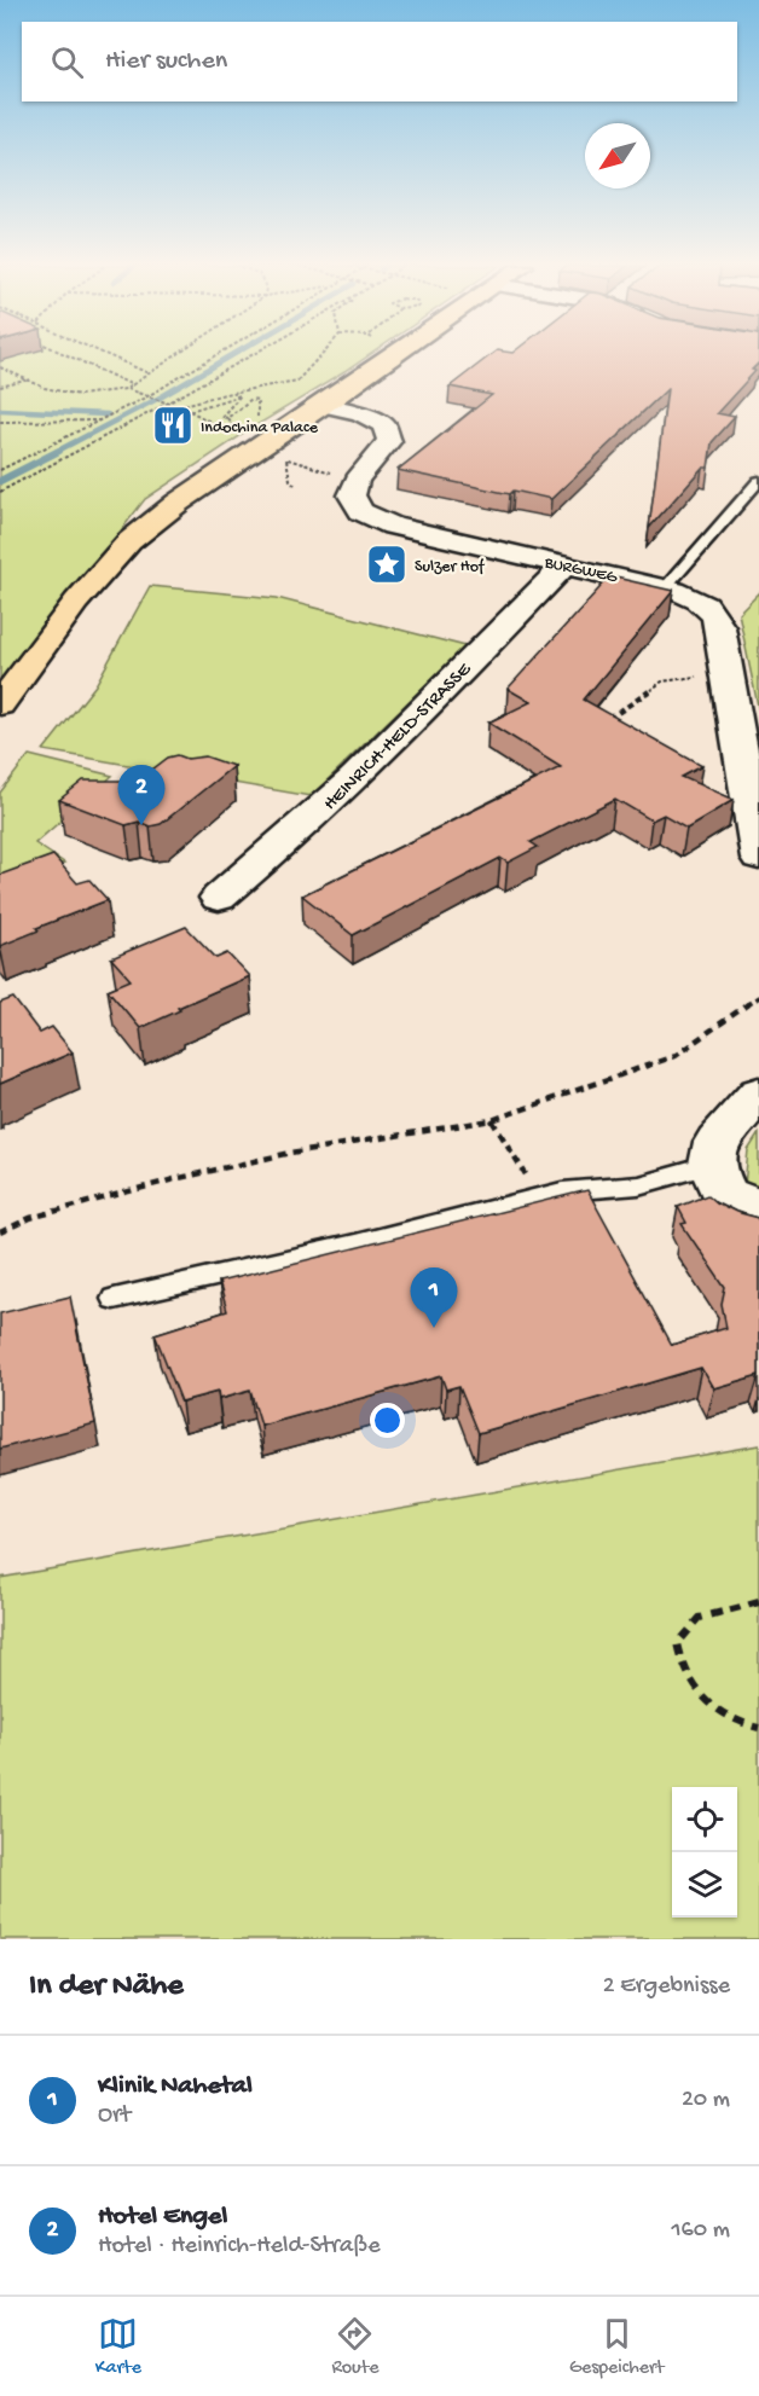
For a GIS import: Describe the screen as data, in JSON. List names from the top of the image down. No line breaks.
{"streets":{"street":["BURGWEG","HEINRICH-HELD-STRASSE"]},"crossings":[["BURGWEG","HEINRICH-HELD-STRASSE"]],"places":{"restaurant":["Indochina Palace"],"place":["Sulzer Hof"]},"north":"bottom left","page":{"search":"Hier suchen","pins":["2","1"],"heading":["In der Nähe","2 Ergebnisse"],"list":[{"mark":"1","name":"Klinik Nahetal","note":"Ort","value":"20 m"},{"mark":"2","name":"Hotel Engel","note":"Hotel · Heinrich-Held-Straße","value":"160 m"}],"nav":["Karte","Route","Gespeichert"]}}
